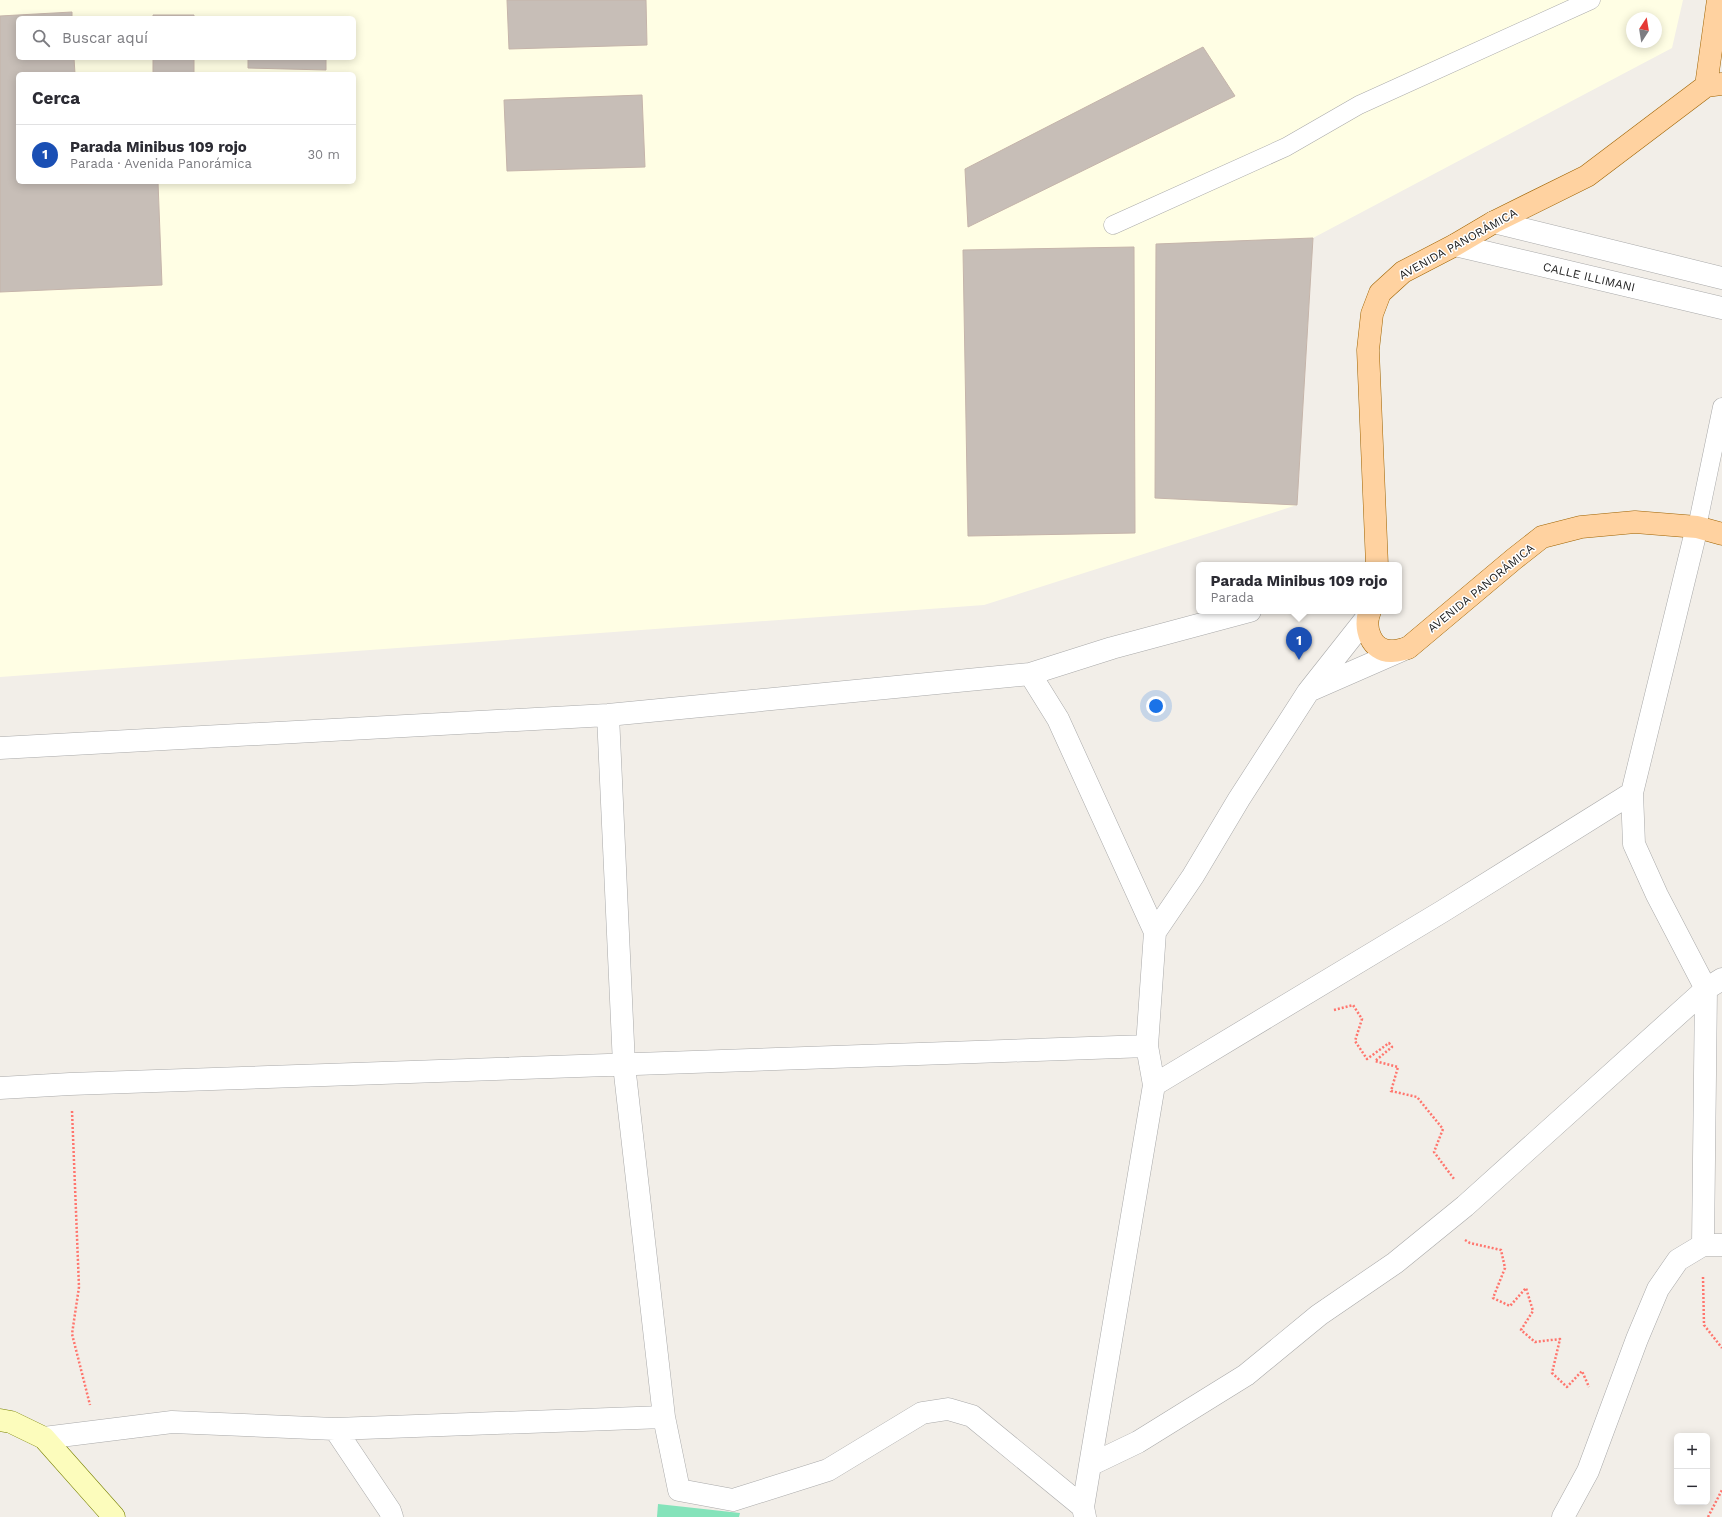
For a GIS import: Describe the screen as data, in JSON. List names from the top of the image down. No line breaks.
{"streets":{"main road":["AVENIDA PANORÁMICA"],"street":["CALLE ILLIMANI"]},"crossings":[["AVENIDA PANORÁMICA","CALLE ILLIMANI"]],"north":"top","page":{"search":"Buscar aquí","heading":"Cerca","list":[{"mark":"1","name":"Parada Minibus 109 rojo","note":"Parada · Avenida Panorámica","value":"30 m"}],"popup":["Parada Minibus 109 rojo","Parada"],"pins":"1","map_buttons":["+","−"]}}
